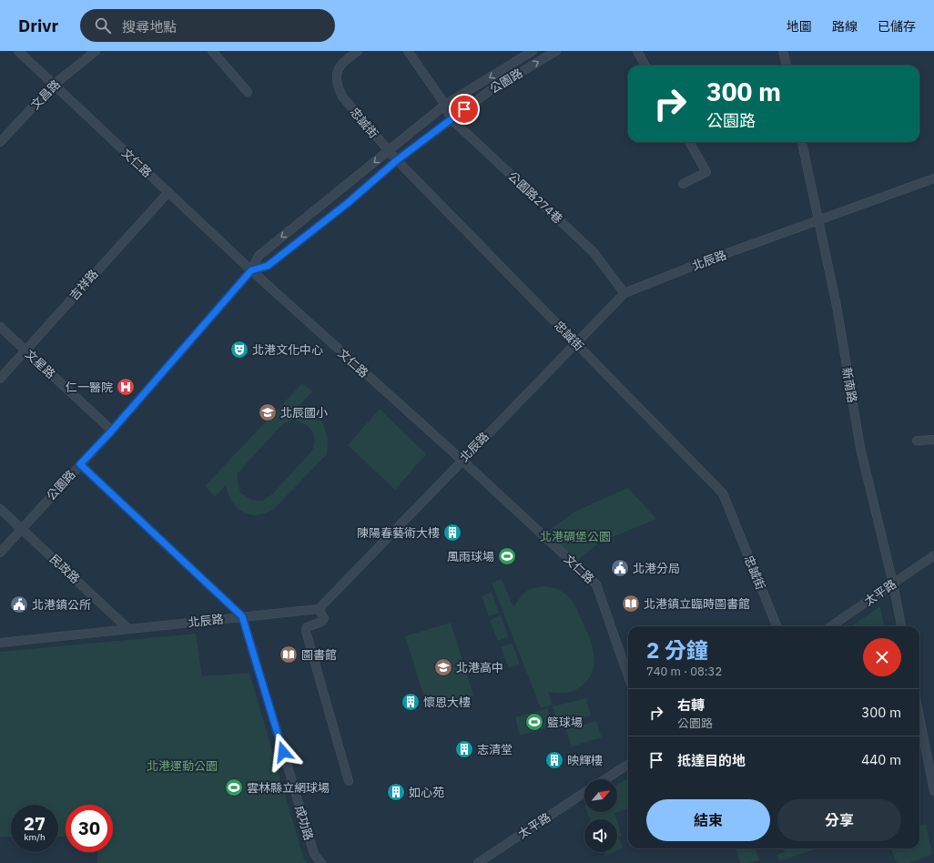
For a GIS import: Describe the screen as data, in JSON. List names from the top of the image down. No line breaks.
{"streets":{"street":["公園路","文昌路","忠誠街","文仁路","公園路274巷","北辰路","吉祥路","文星路","新南路","民政路","太平路","成功路"]},"crossings":[["公園路","忠誠街"],["公園路","文仁路"],["公園路","公園路274巷"],["公園路","文星路"],["公園路","民政路"],["公園路","成功路"],["文昌路","文仁路"],["忠誠街","北辰路"],["文仁路","北辰路"],["文仁路","吉祥路"],["公園路274巷","北辰路"],["北辰路","新南路"],["北辰路","民政路"],["北辰路","成功路"],["吉祥路","文星路"],["新南路","太平路"]],"parks":["北港碉堡公園","北港運動公園"],"places":{"theatre":["北港文化中心"],"hospital":["仁一醫院"],"school or university":["北辰國小","北港高中"],"building":["陳陽春藝術大樓","懷恩大樓","志清堂","映輝樓","如心苑"],"sports":["風雨球場","籃球場","雲林縣立網球場"],"public building":["北港分局","北港鎮公所"],"library":["北港鎮立臨時圖書館","圖書館"]},"north":"top right","page":{"header":"Drivr","search":"搜尋地點","nav":["地圖","路線","已儲存"],"turn":["300 m","公園路"],"heading":["2 分鐘","740 m · 08:32"],"list":[{"name":"右轉","note":"公園路","value":"300 m"},{"name":"抵達目的地","value":"440 m"}],"buttons":["結束","分享"],"speed":"27 km/h","limit":"30"}}
